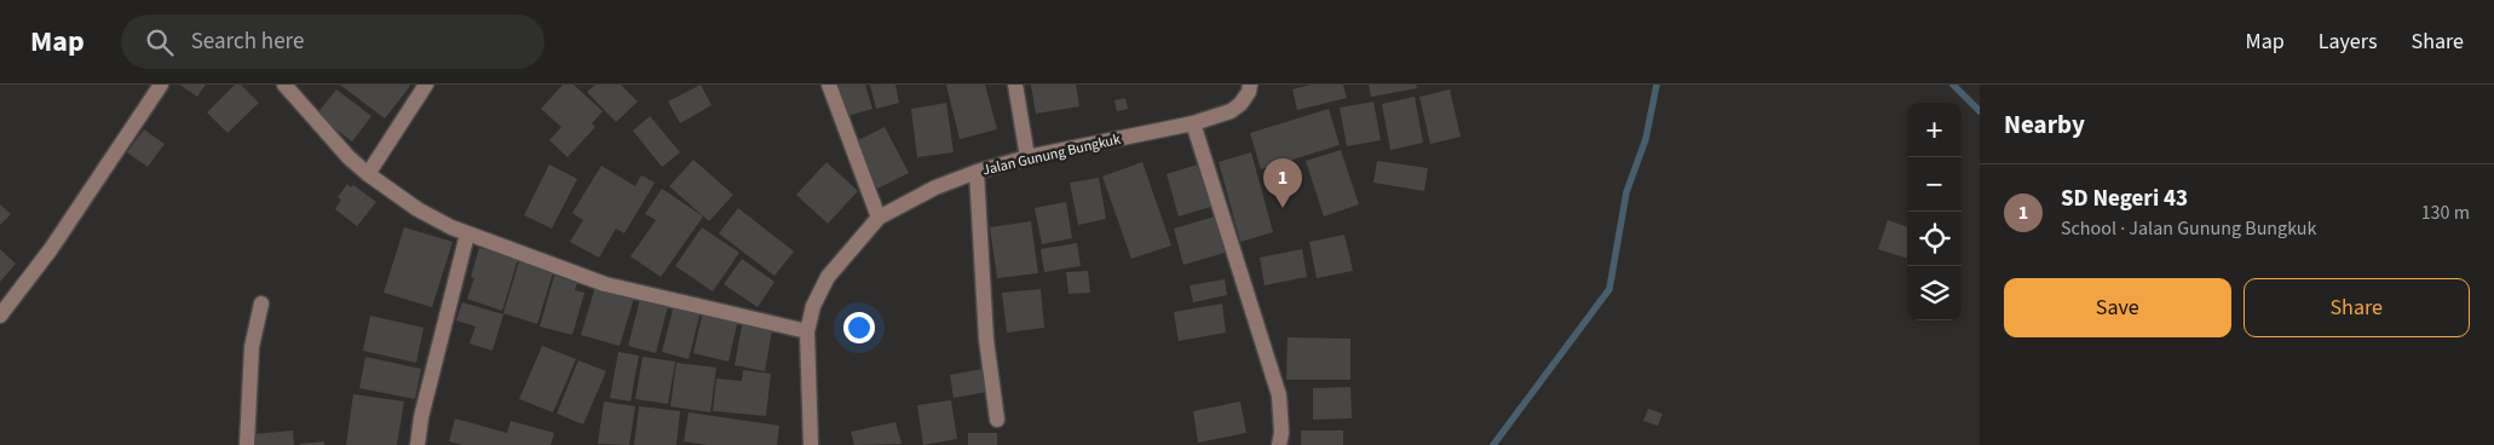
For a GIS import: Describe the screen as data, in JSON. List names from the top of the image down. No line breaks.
{"streets":{"street":["Jalan Gunung Bungkuk"]},"page":{"header":"Map","search":"Search here","nav":["Map","Layers","Share"],"heading":"Nearby","map_buttons":["+","−"],"pins":"1","list":[{"mark":"1","name":"SD Negeri 43","note":"School · Jalan Gunung Bungkuk","value":"130 m"}],"buttons":["Save","Share"]}}
